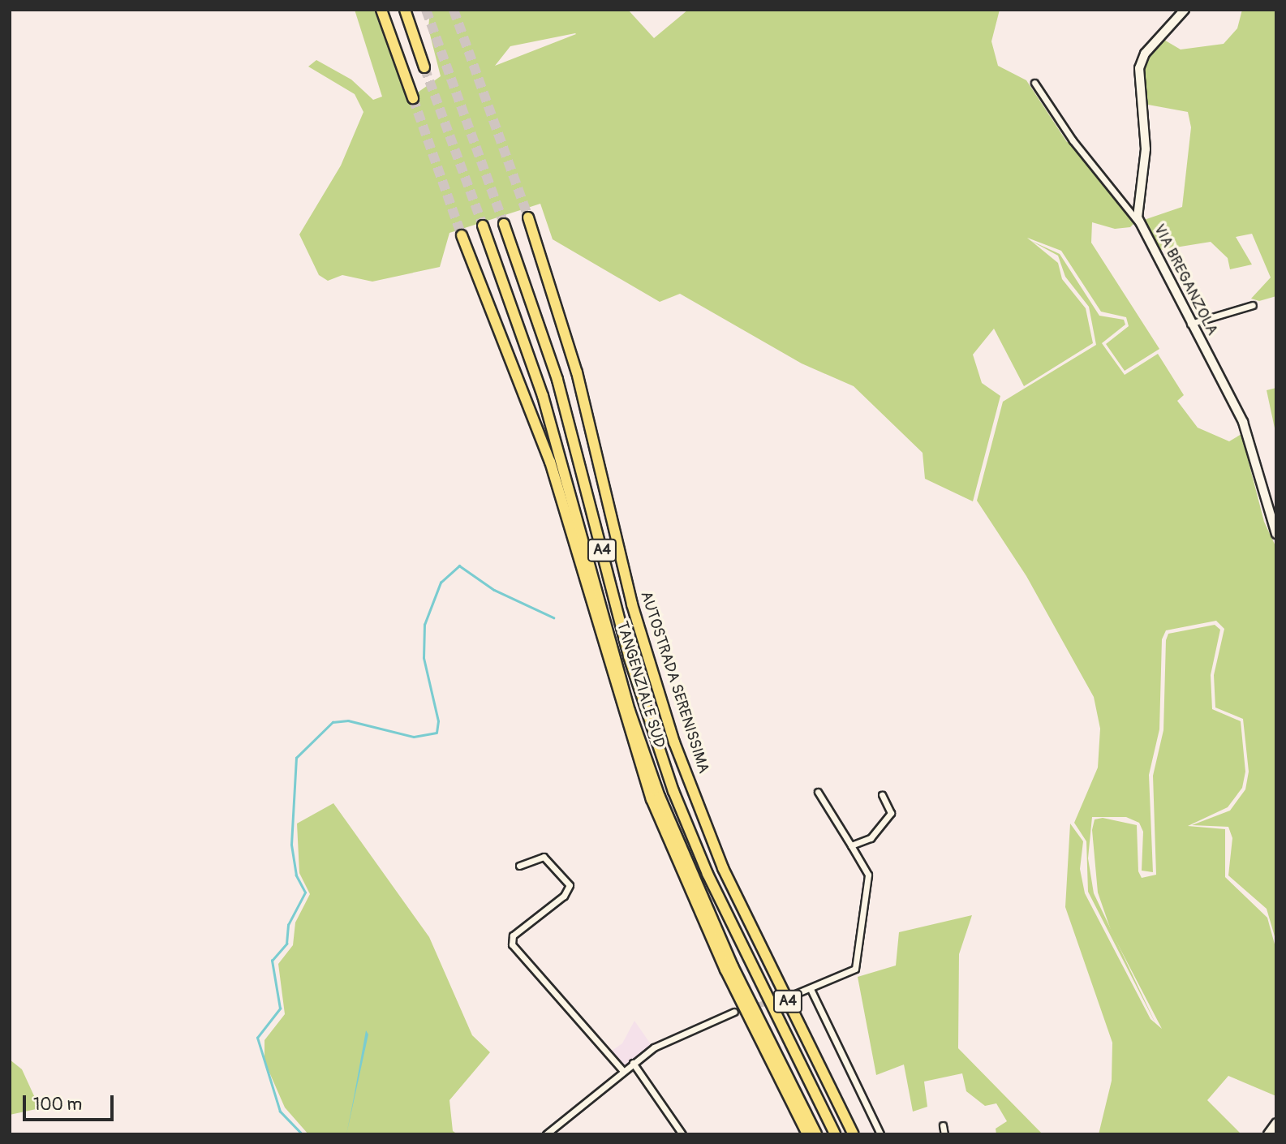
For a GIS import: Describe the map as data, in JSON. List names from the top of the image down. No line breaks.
{"streets":{"highway":["A4","AUTOSTRADA SERENISSIMA","TANGENZIALE SUD"],"street":["VIA BREGANZOLA"]},"scale_bar":"100 m"}
